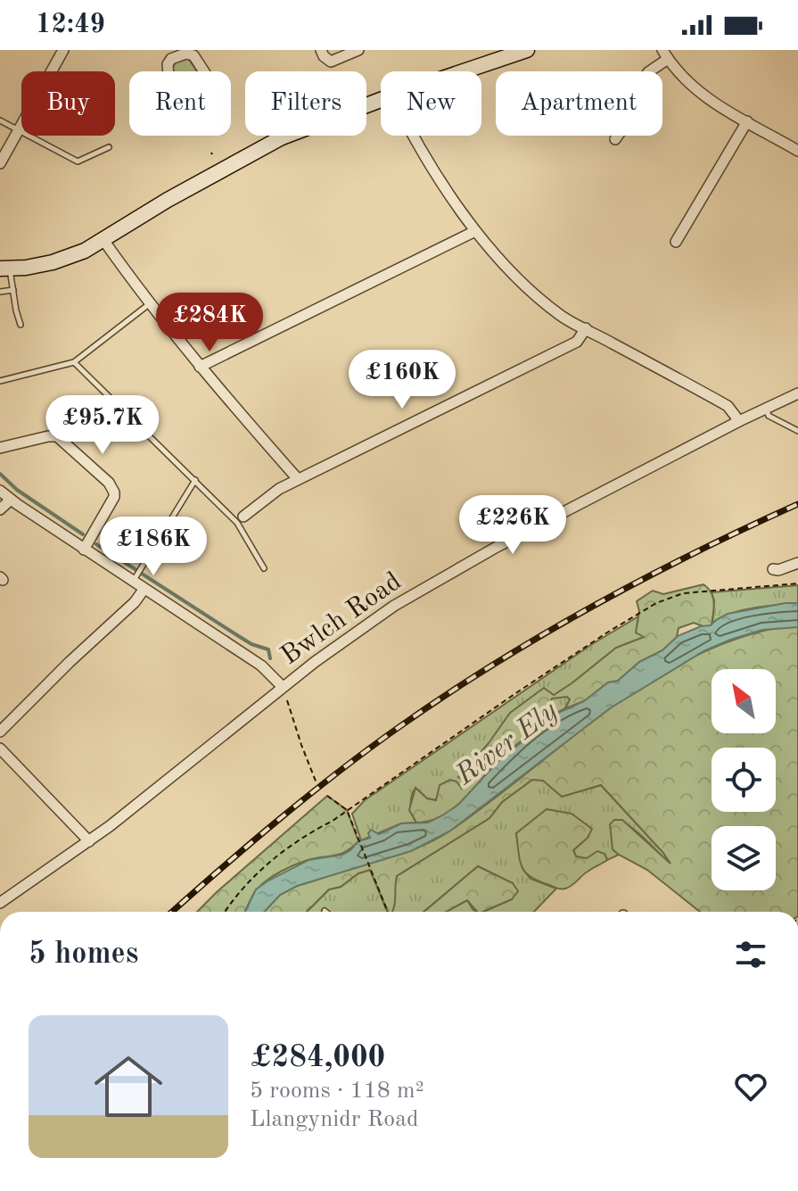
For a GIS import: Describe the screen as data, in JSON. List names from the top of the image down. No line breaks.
{"streets":{"street":["Bwlch Road"]},"water":["River Ely"],"north":"top left","page":{"status":"12:49","chip":["Buy","Rent","Filters","New","Apartment"],"price":["£284K","£160K","£95.7K","£226K","£186K"],"heading":"5 homes","list":[{"name":"£284,000","note":"5 rooms · 118 m² · Llangynidr Road"}]}}
